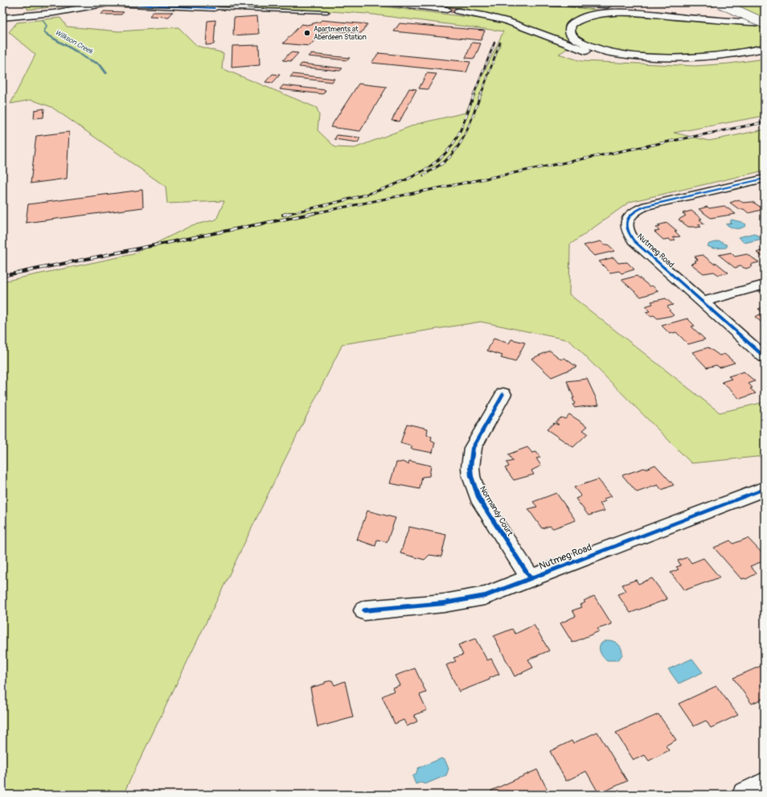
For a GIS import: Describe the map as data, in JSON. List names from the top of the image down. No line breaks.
{"streets":{"street":["Nutmeg Road","Normandy Court"]},"crossings":[["Nutmeg Road","Normandy Court"]],"water":["Wilkson Creek"],"places":["Apartments at Aberdeen Station"]}
